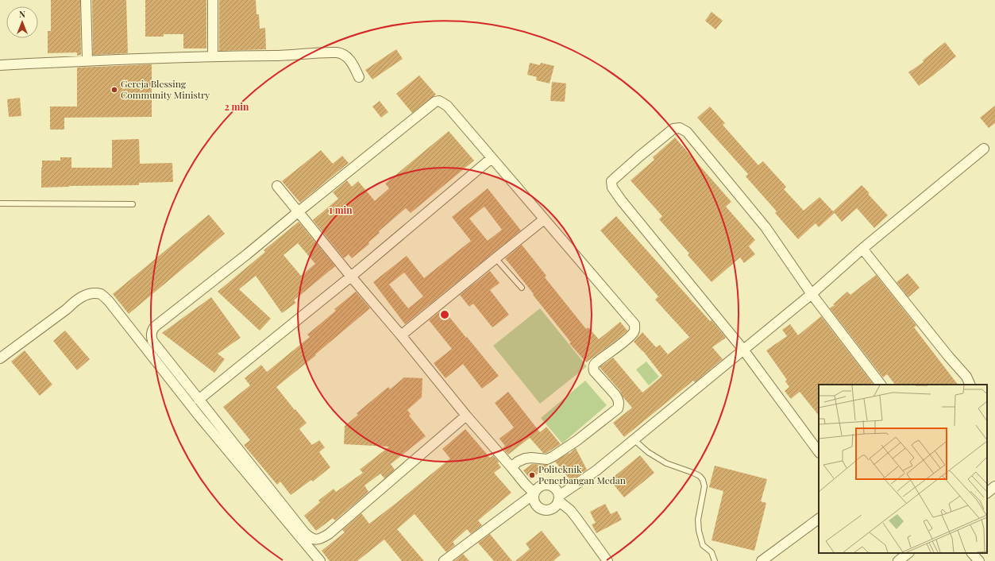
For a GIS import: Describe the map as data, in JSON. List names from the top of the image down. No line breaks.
{"places":["Gereja Blessing Community Ministry","Politeknik Penerbangan Medan"],"north":"top","rings":["2 min","1 min"]}
